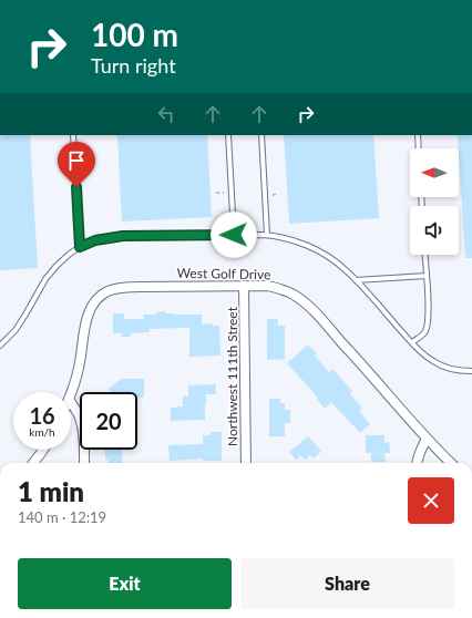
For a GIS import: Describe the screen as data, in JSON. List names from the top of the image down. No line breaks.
{"streets":{"street":["West Golf Drive","Northwest 111th Street"]},"crossings":[["West Golf Drive","Northwest 111th Street"]],"north":"left","page":{"turn":["100 m","Turn right"],"speed":"16 km/h","limit":"20","heading":["1 min","140 m · 12:19"],"buttons":["Exit","Share"]}}
